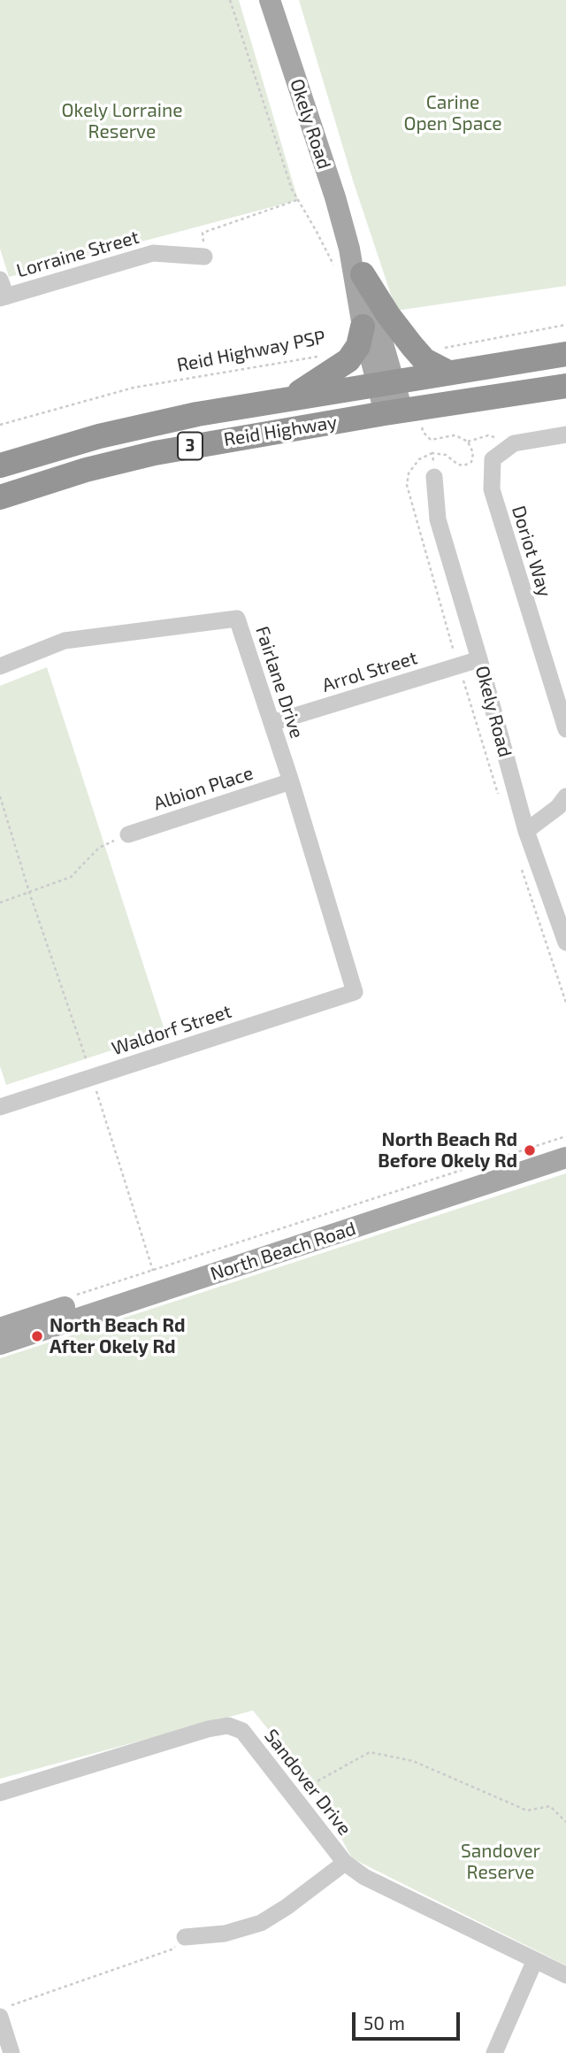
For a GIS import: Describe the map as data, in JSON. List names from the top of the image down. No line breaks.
{"streets":{"highway":["Reid Highway","3"],"main road":["Okely Road","North Beach Road"],"street":["Lorraine Street","Doriot Way","Arrol Street","Fairlane Drive","Albion Place","Waldorf Street","Sandover Drive"],"path":["Reid Highway PSP"]},"crossings":[["Okely Road","Reid Highway"],["Okely Road","Arrol Street"],["Arrol Street","Fairlane Drive"],["Fairlane Drive","Albion Place"],["Fairlane Drive","Waldorf Street"]],"parks":["Carine Open Space","Okely Lorraine Reserve","Sandover Reserve"],"places":["North Beach Rd Before Okely Rd","North Beach Rd After Okely Rd"],"scale_bar":"50 m"}
